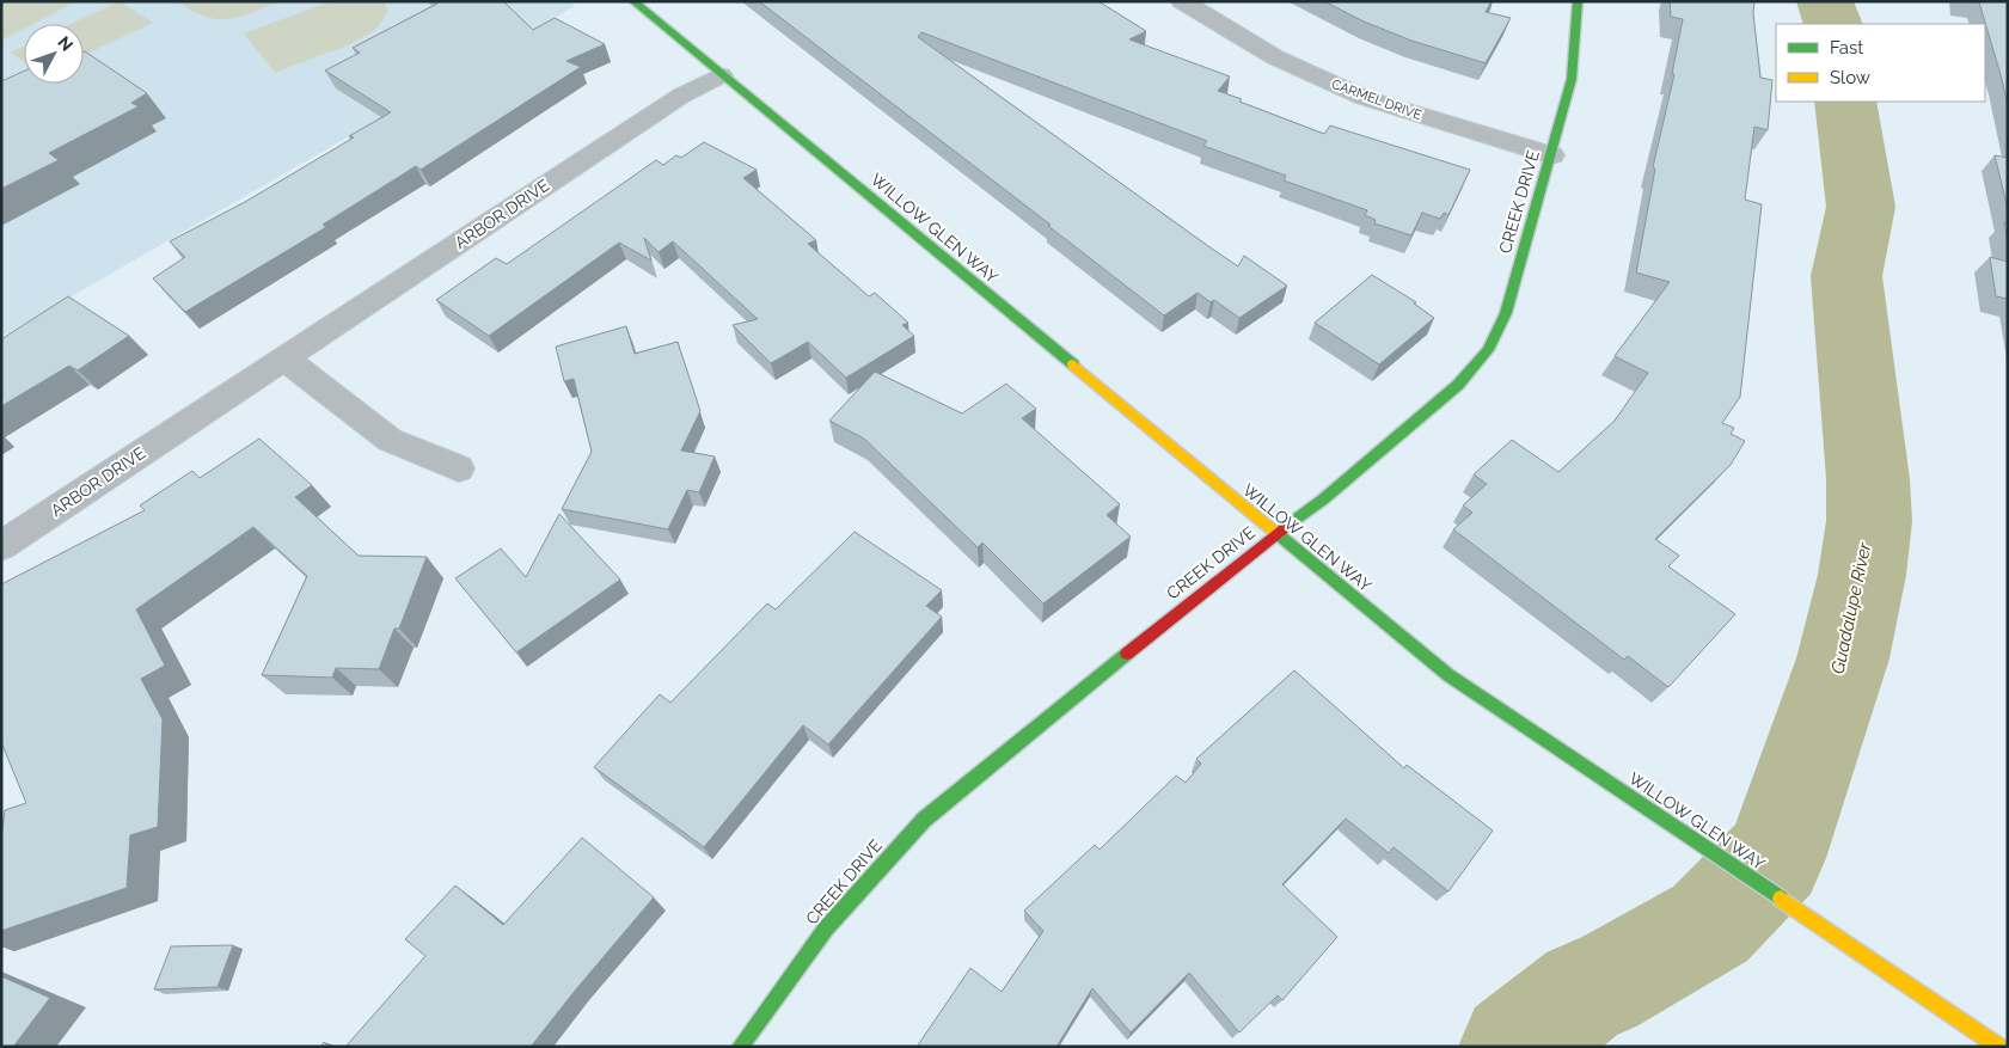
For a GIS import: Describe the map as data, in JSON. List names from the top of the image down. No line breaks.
{"streets":{"street":["CARMEL DRIVE","CREEK DRIVE","ARBOR DRIVE","WILLOW GLEN WAY"]},"crossings":[["CARMEL DRIVE","CREEK DRIVE"],["CREEK DRIVE","WILLOW GLEN WAY"],["ARBOR DRIVE","WILLOW GLEN WAY"]],"water":["Guadalupe River"],"legend":["Fast","Slow"],"north":"top right"}
